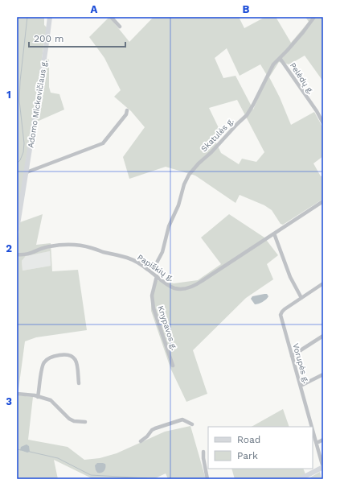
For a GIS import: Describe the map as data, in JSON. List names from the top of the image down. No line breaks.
{"streets":{"main road":["Adomo Mickevičiaus g."],"street":["Pelėdų g.","Skatulės g.","Papiškių g.","Knypavos g.","Vorupės g."]},"crossings":[["Pelėdų g.","Skatulės g."],["Skatulės g.","Papiškių g."],["Papiškių g.","Knypavos g."]],"legend":["Road","Park"],"scale_bar":"200 m","grid":{"columns":["A","B"],"rows":["1","2","3"]}}
